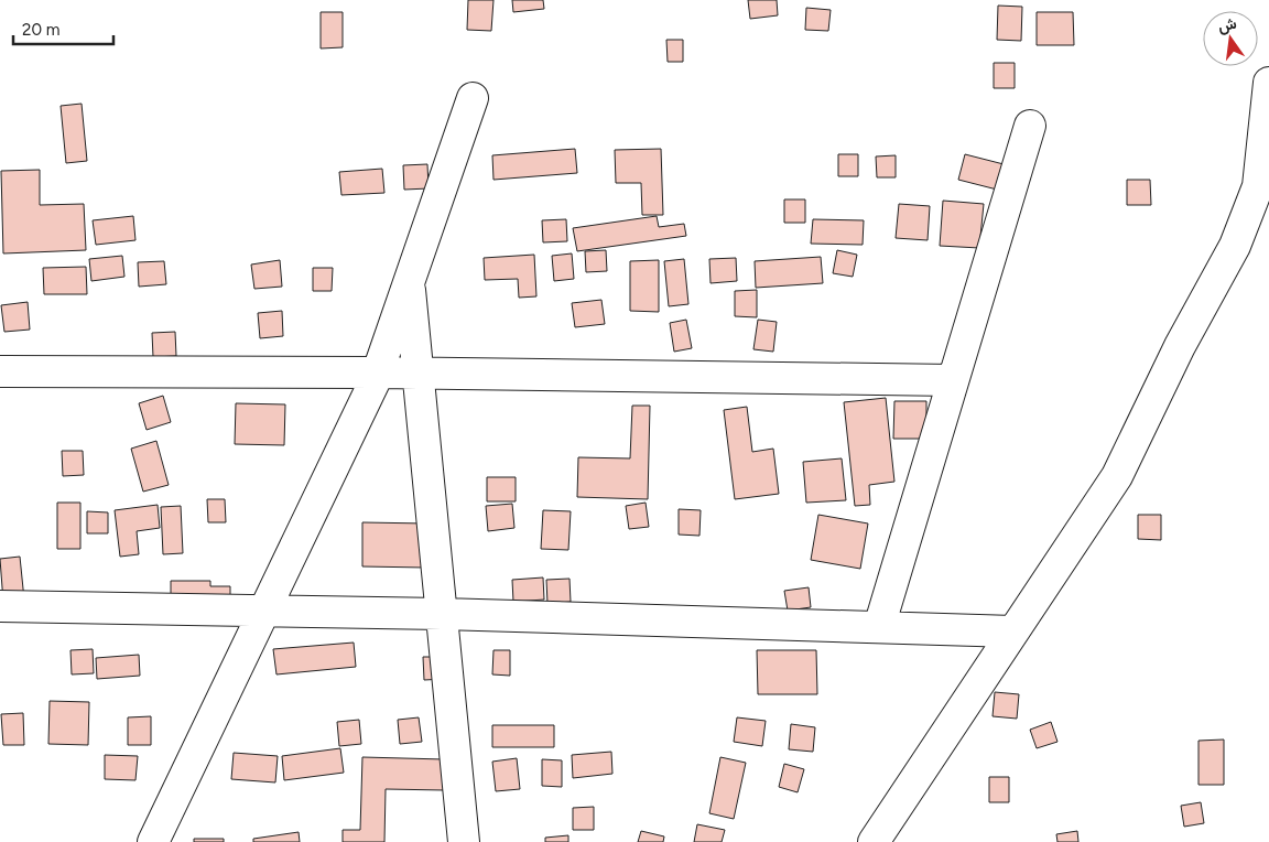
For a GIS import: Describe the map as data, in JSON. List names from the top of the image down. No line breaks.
{"scale_bar":"20 m","north":"top"}
